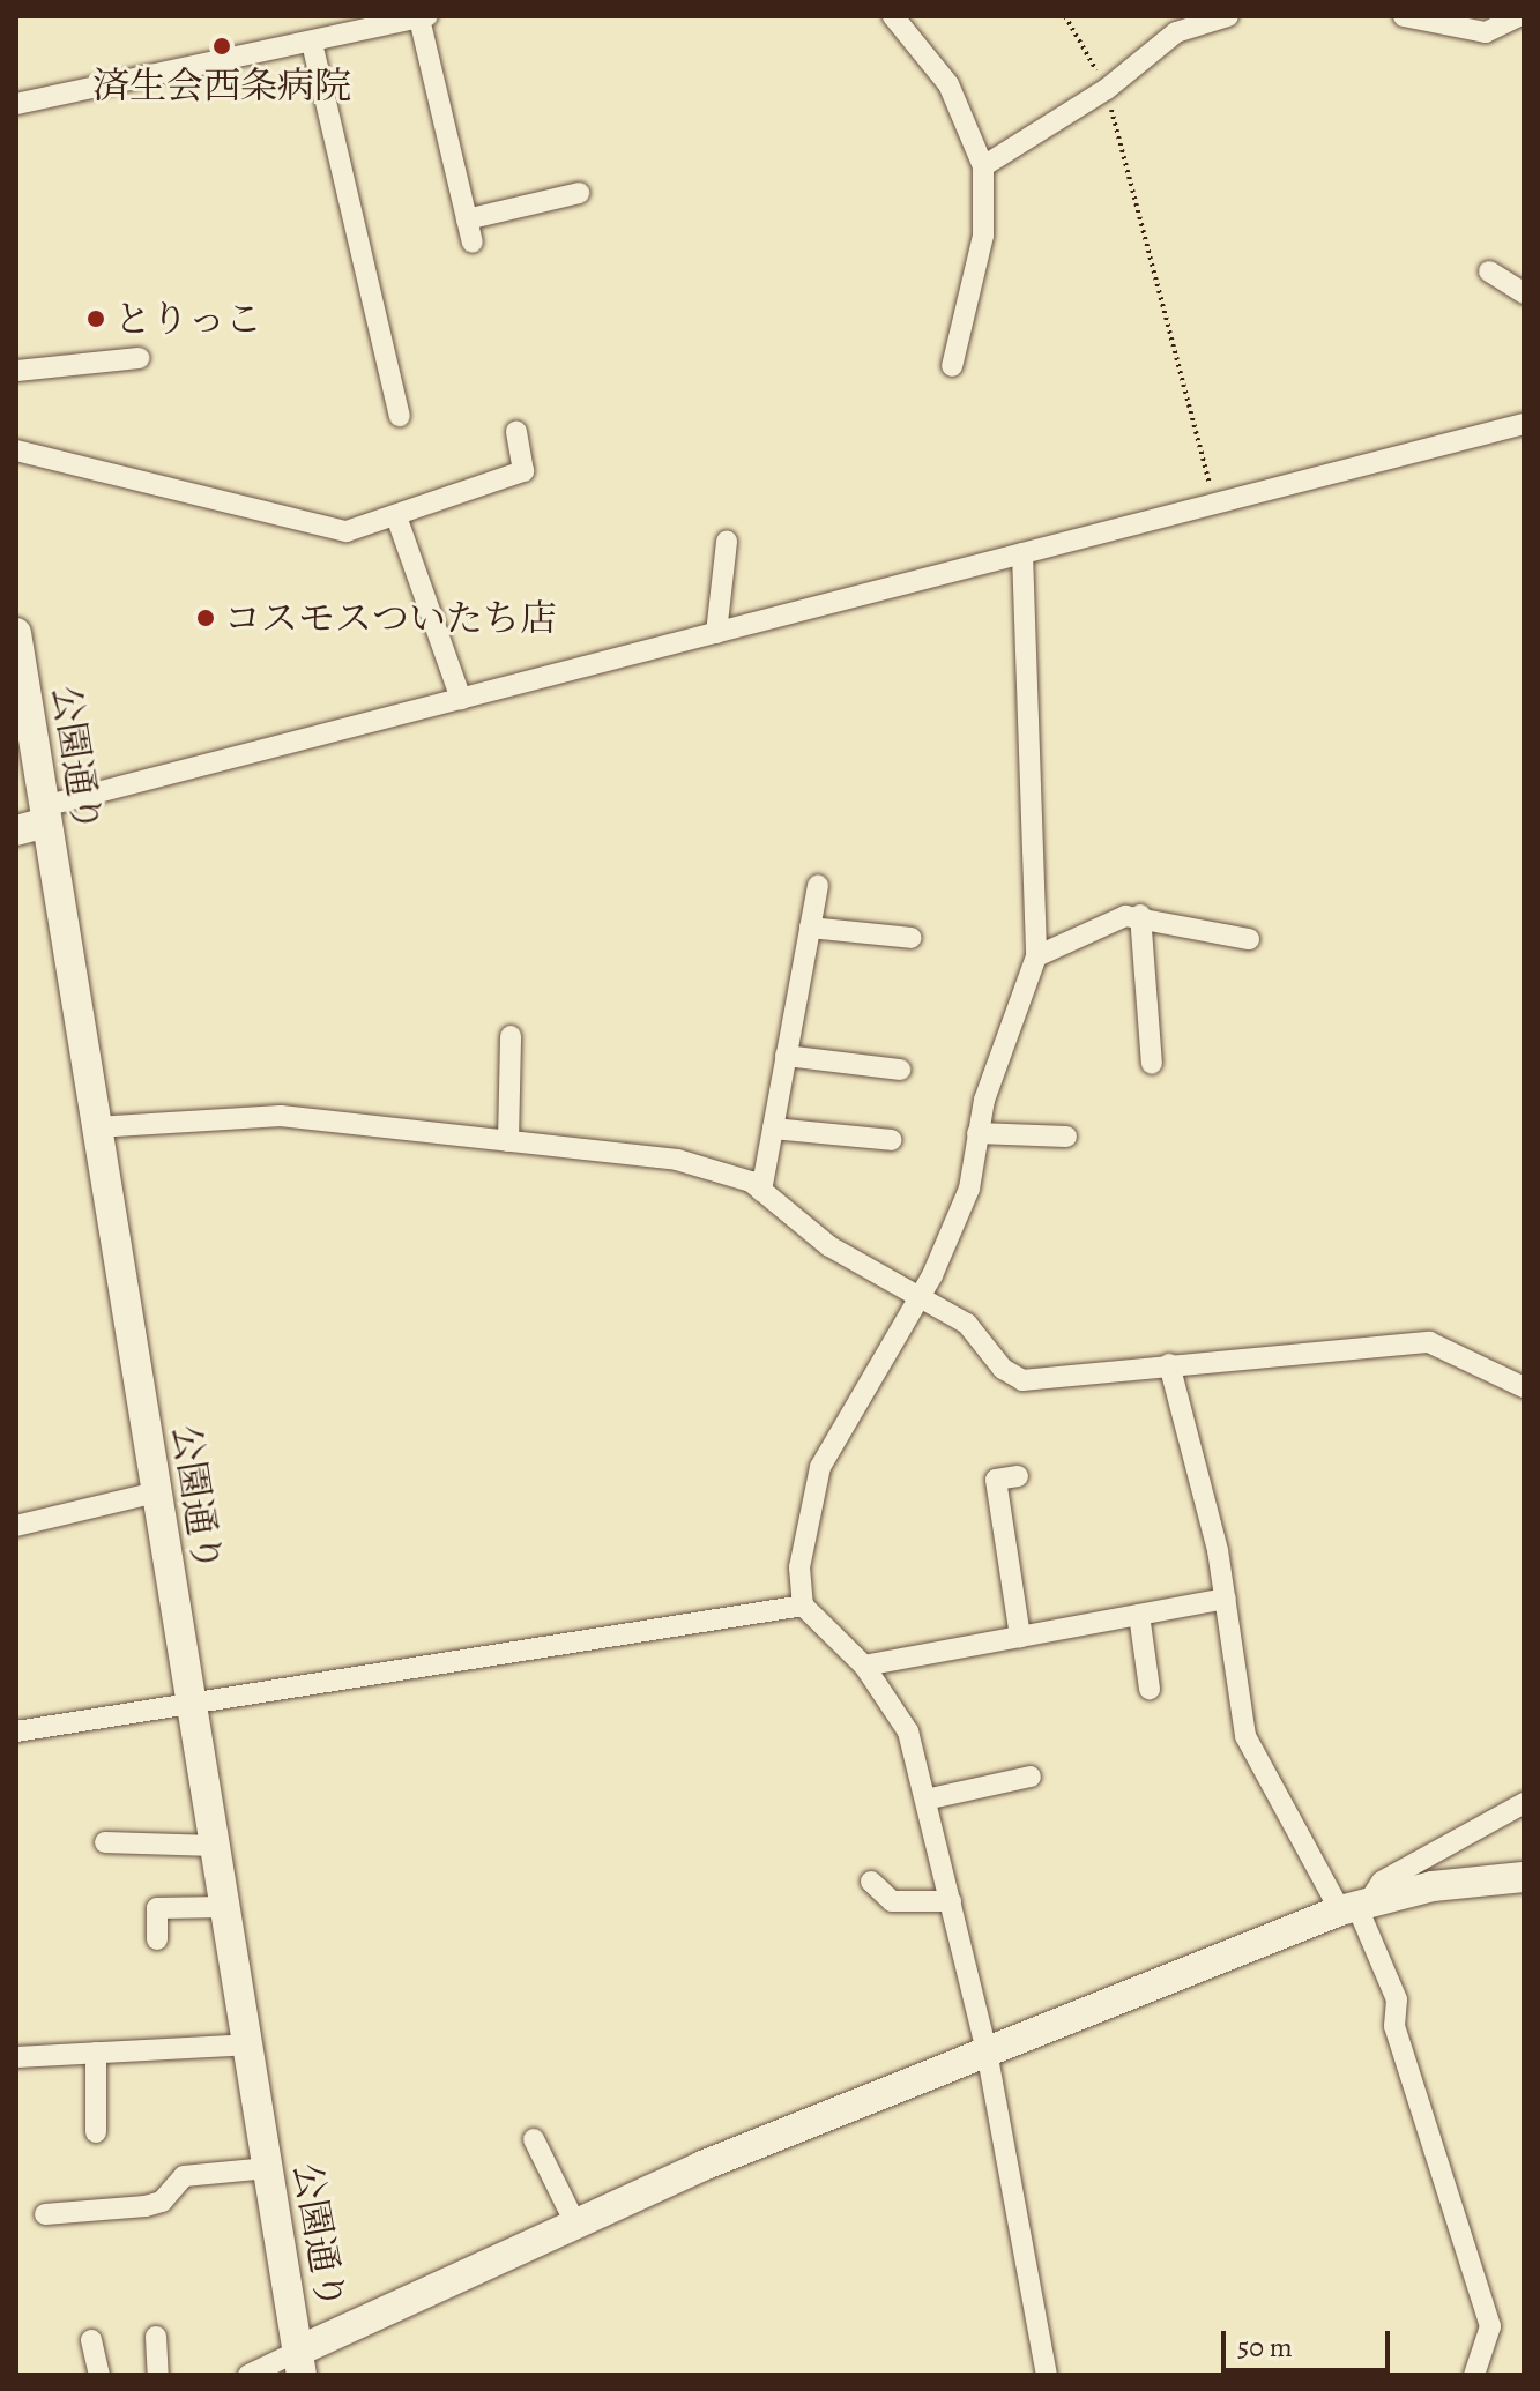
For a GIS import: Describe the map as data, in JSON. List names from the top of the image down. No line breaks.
{"streets":{"street":["公園通り"]},"places":["済生会西条病院","とりっこ","コスモスついたち店"],"scale_bar":"50 m"}
